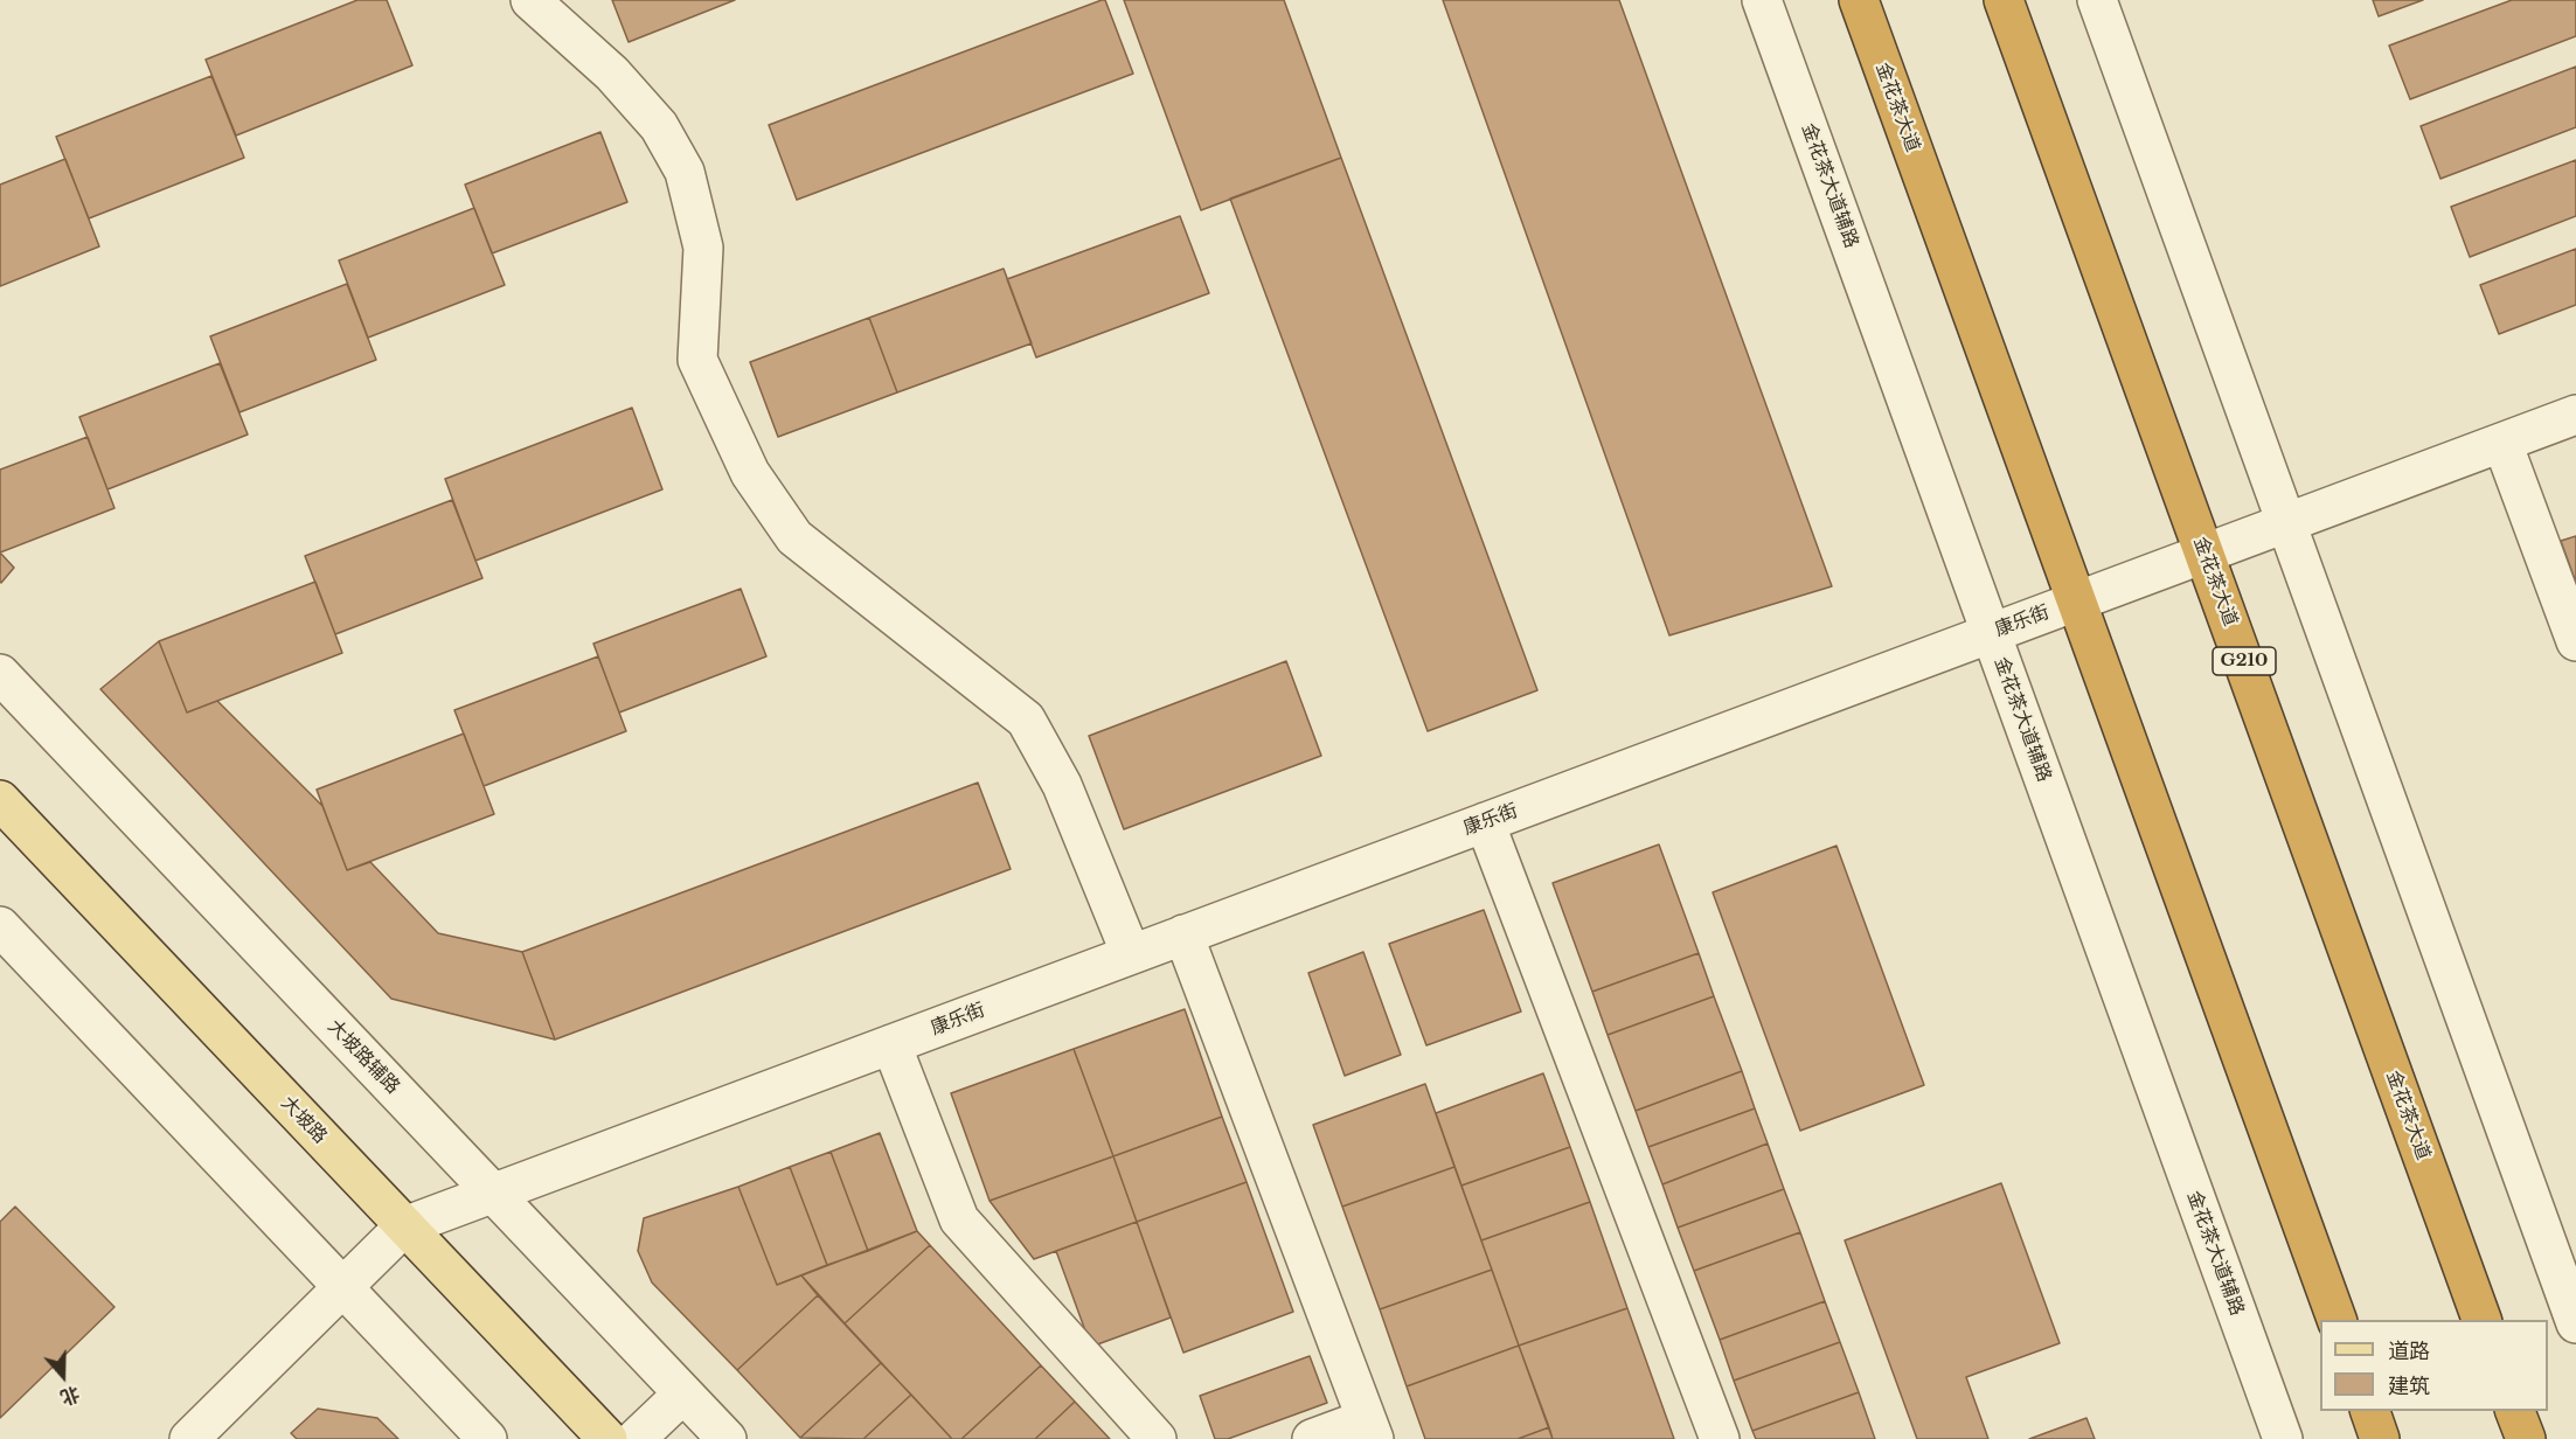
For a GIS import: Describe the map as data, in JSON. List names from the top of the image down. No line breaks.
{"streets":{"highway":["金花茶大道","G210"],"main road":["大坡路"],"street":["金花茶大道辅路","康乐街","大坡路辅路"]},"crossings":[["金花茶大道","康乐街"],["金花茶大道辅路","康乐街"],["康乐街","大坡路辅路"],["康乐街","大坡路"]],"legend":["道路","建筑"],"north":"bottom"}
